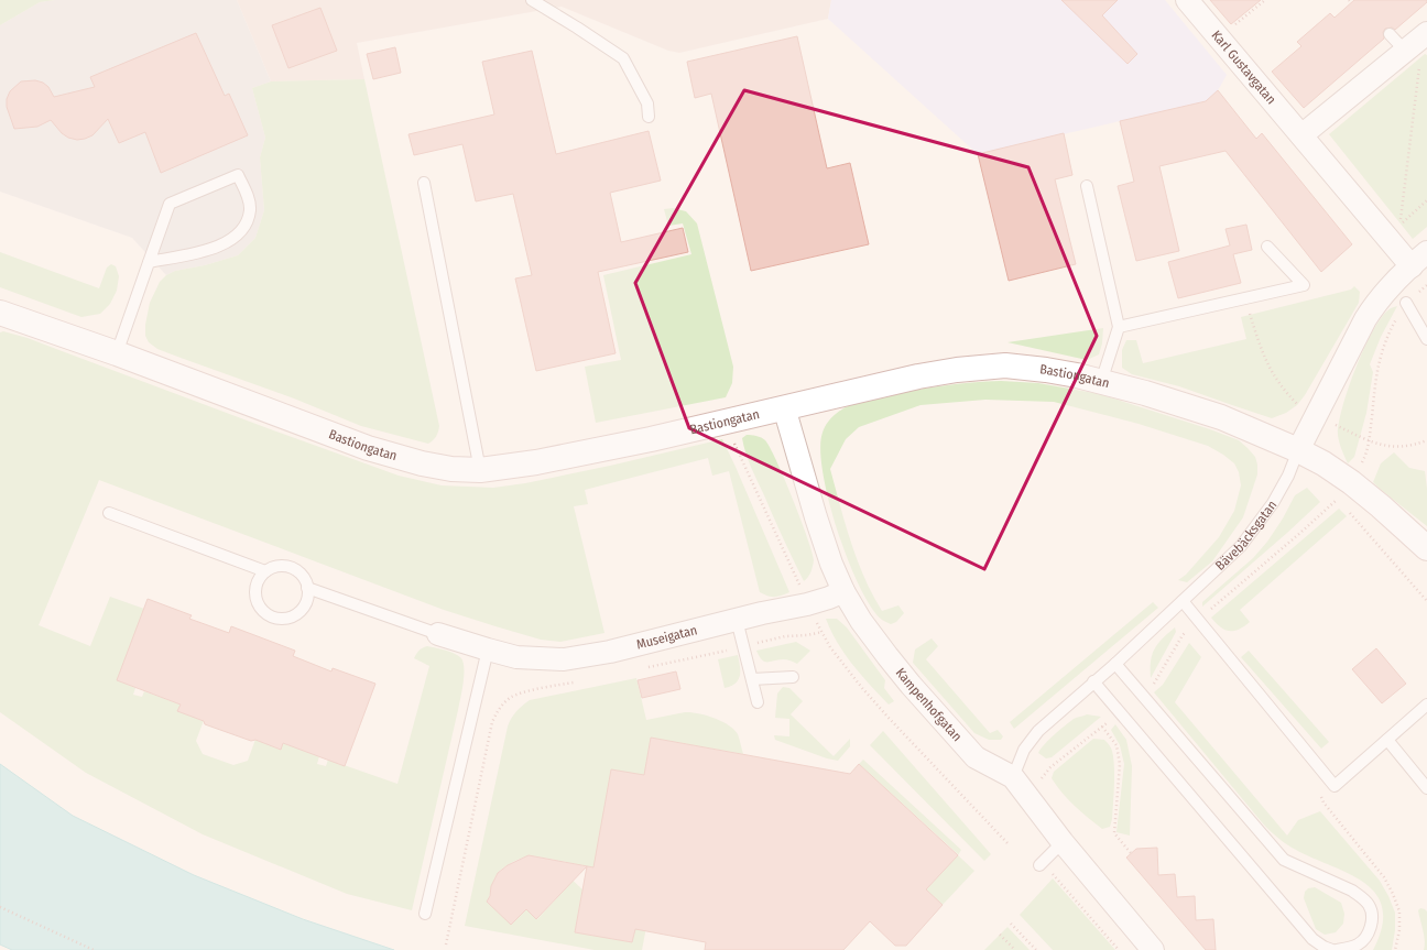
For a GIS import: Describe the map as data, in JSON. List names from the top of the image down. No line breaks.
{"streets":{"main road":["Bastiongatan"],"street":["Karl Gustavgatan","Bävebäcksgatan","Museigatan","Kampenhofgatan"]},"crossings":[["Karl Gustavgatan","Bävebäcksgatan"],["Bastiongatan","Bävebäcksgatan"],["Bastiongatan","Kampenhofgatan"],["Bävebäcksgatan","Kampenhofgatan"],["Museigatan","Kampenhofgatan"]]}
